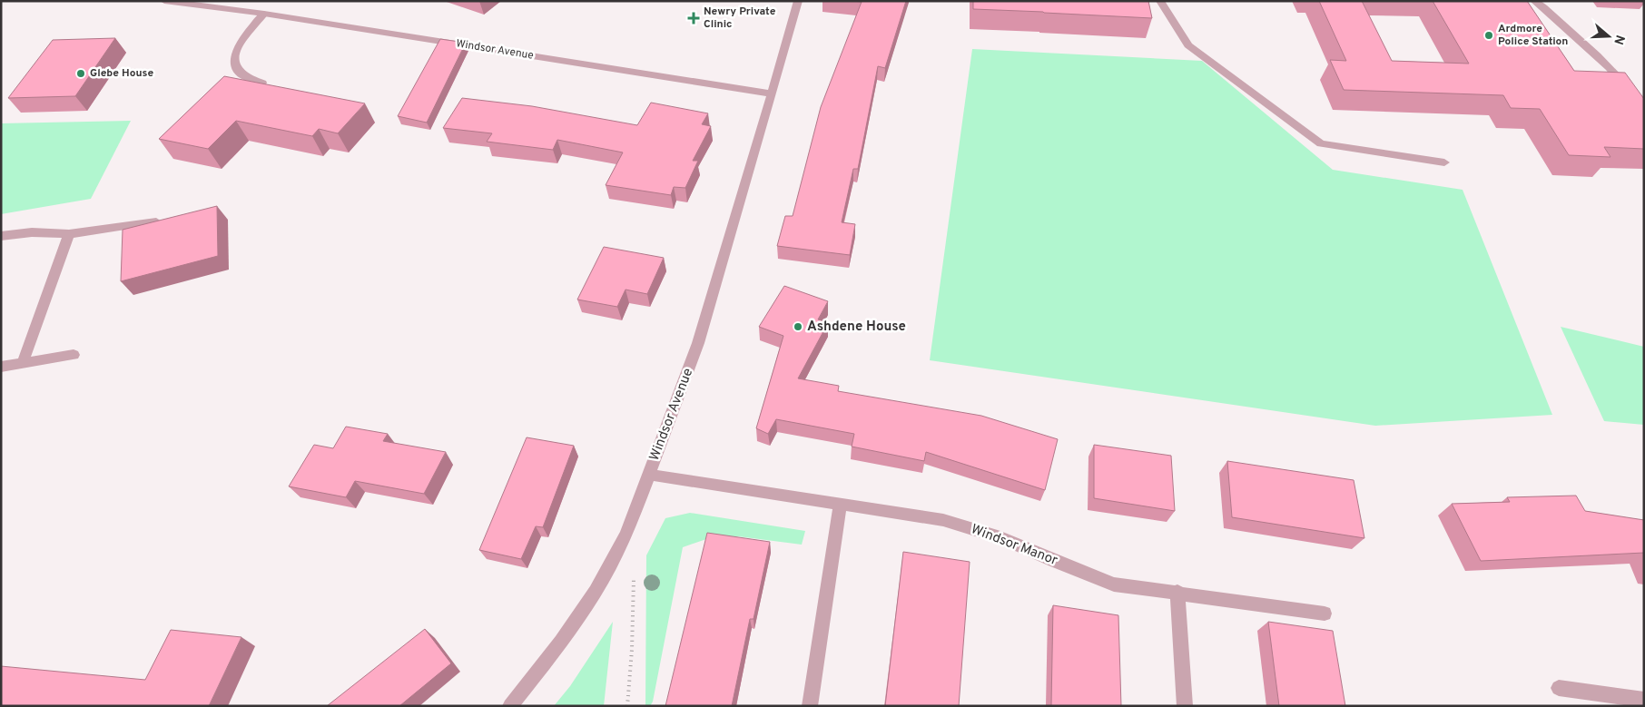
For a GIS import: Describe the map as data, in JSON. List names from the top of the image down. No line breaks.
{"streets":{"street":["Windsor Avenue","Windsor Manor"]},"crossings":[["Windsor Avenue","Windsor Manor"]],"places":{"health":["Newry Private Clinic"],"other":["Ardmore Police Station","Glebe House","Ashdene House"]},"north":"right"}
